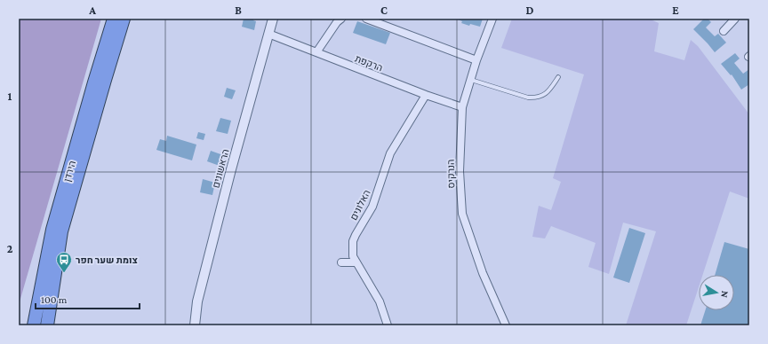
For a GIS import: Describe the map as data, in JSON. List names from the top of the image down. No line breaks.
{"streets":{"highway":["הירדן"],"street":["הרקפת","הראשונים","הנרקיס","האלונים"]},"crossings":[["הרקפת","הראשונים"],["הרקפת","הנרקיס"],["הרקפת","האלונים"]],"places":{"bus stop":["צומת שער חפר"]},"scale_bar":"100 m","north":"right","grid":{"columns":["A","B","C","D","E"],"rows":["1","2"]}}
